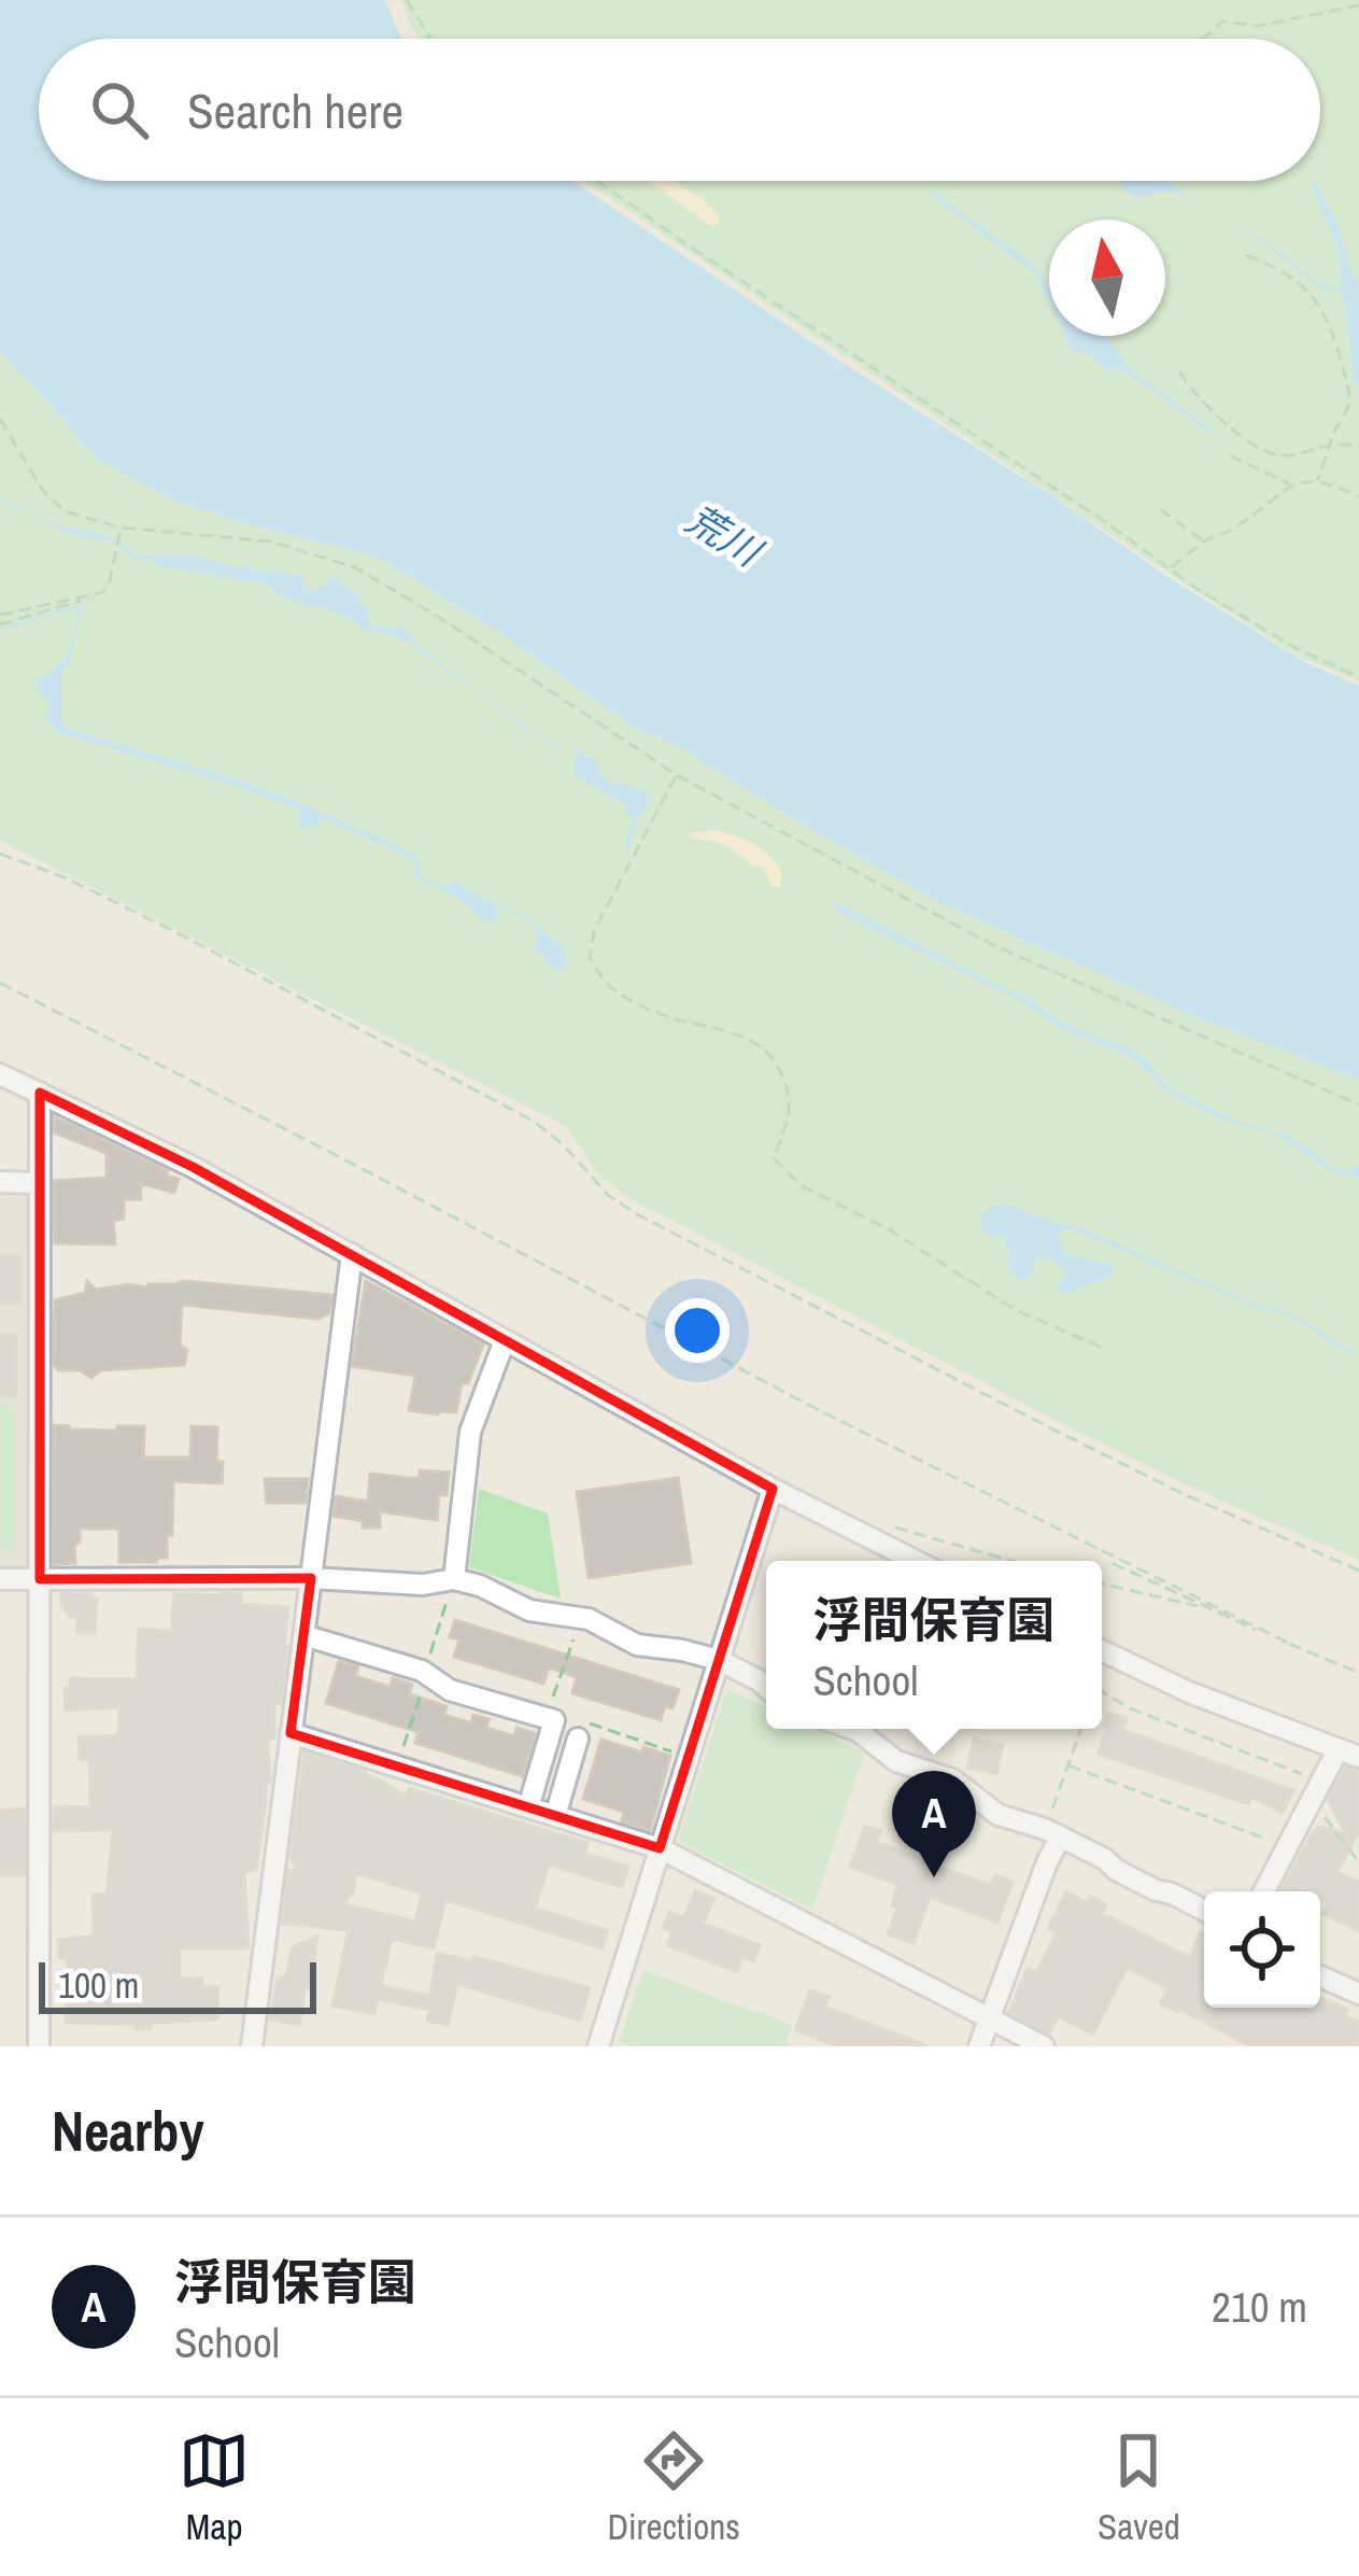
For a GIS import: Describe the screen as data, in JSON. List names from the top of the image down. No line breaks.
{"water":["荒川"],"scale_bar":"100 m","north":"top","page":{"search":"Search here","popup":["浮間保育園","School"],"pins":"A","scale":"100 m","heading":"Nearby","list":[{"mark":"A","name":"浮間保育園","note":"School","value":"210 m"}],"nav":["Map","Directions","Saved"]}}
